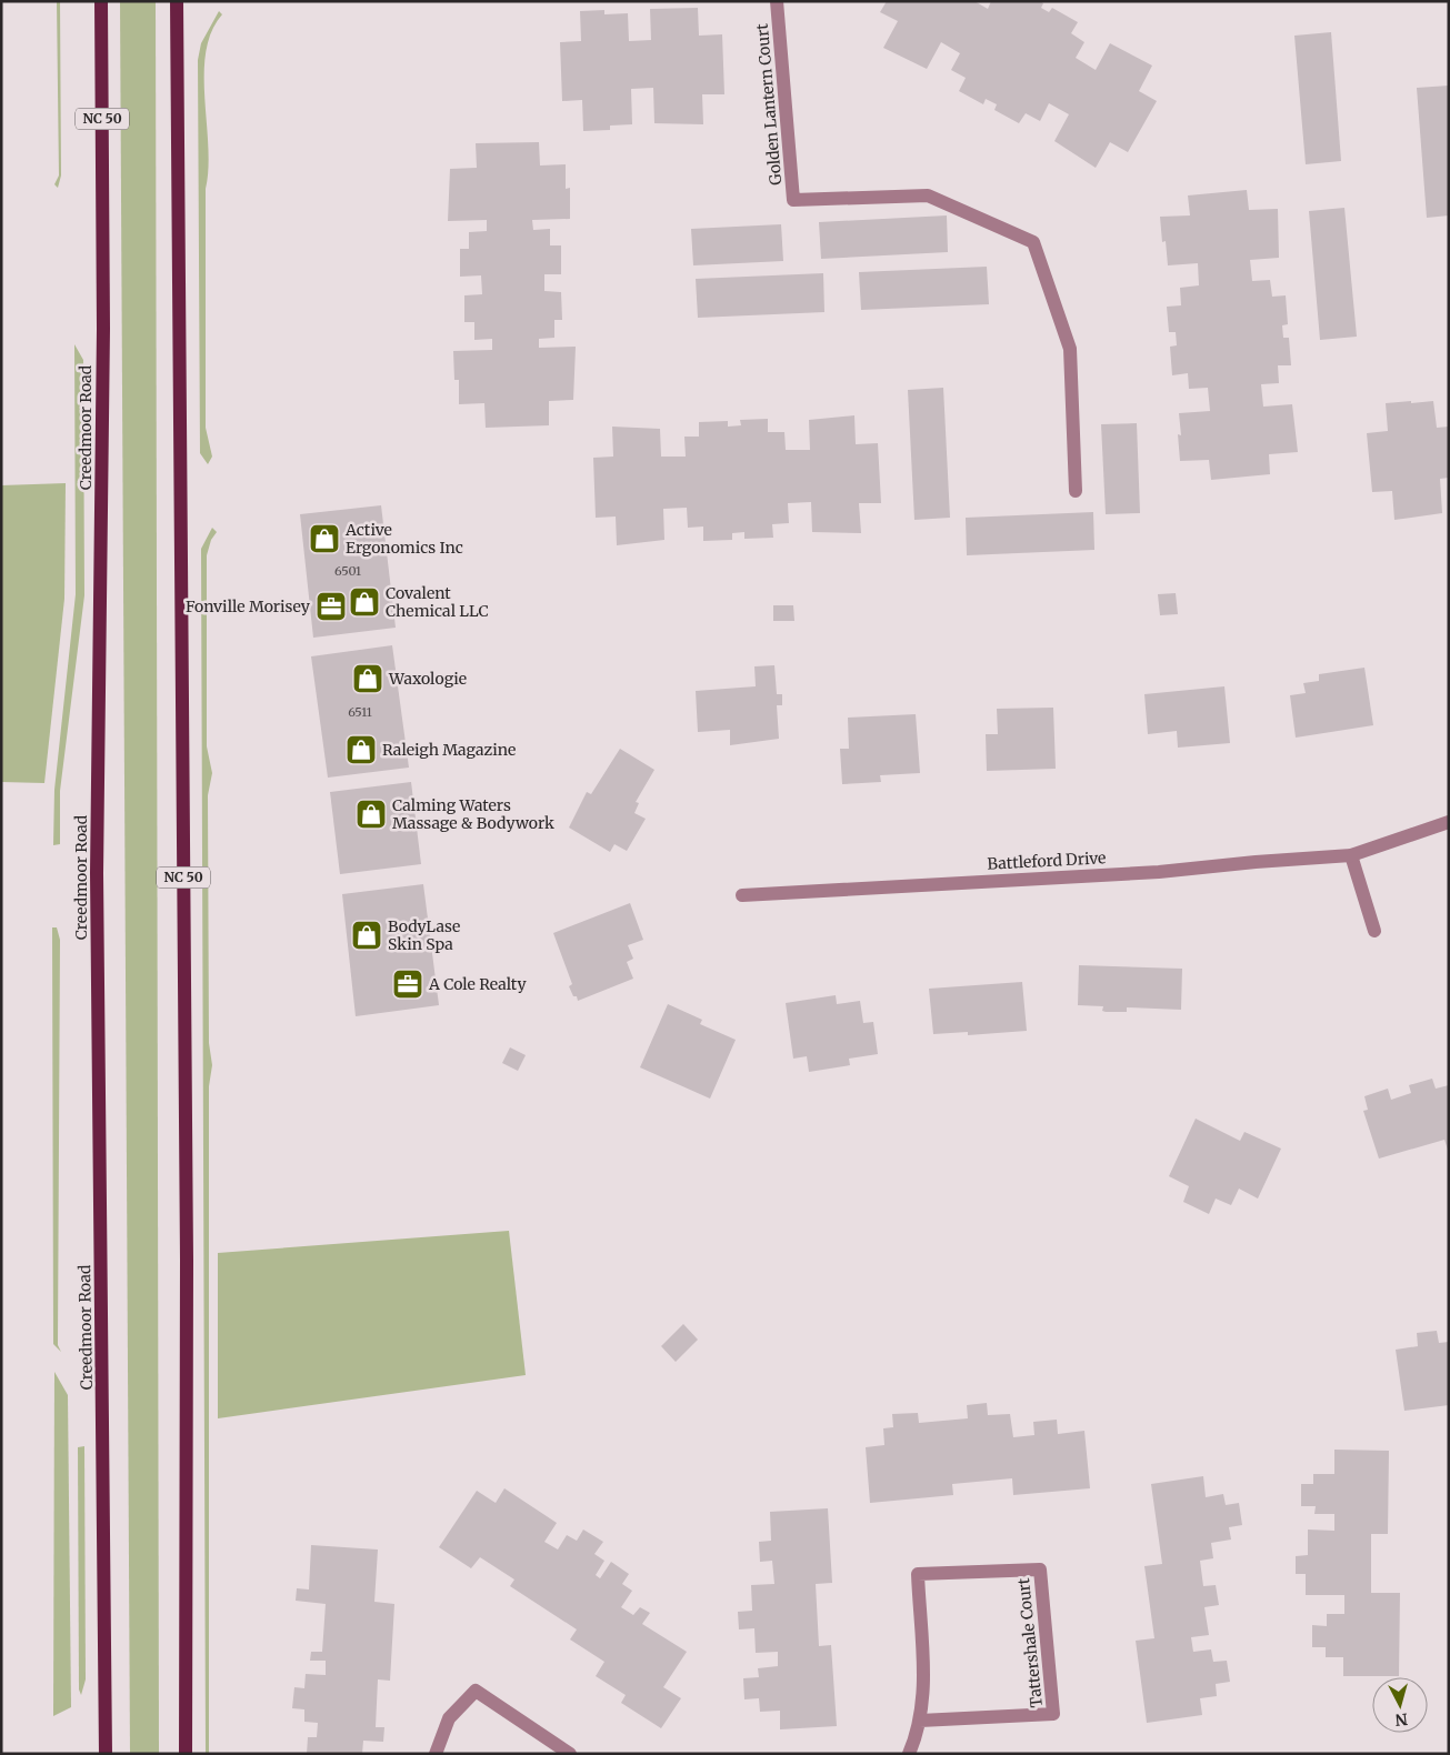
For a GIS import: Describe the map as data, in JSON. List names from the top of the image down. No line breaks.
{"streets":{"main road":["NC 50","Creedmoor Road"],"street":["Golden Lantern Court","Battleford Drive","Tattershale Court"]},"places":{"shop":["Active Ergonomics Inc","Covalent Chemical LLC","Waxologie","Raleigh Magazine","Calming Waters Massage & Bodywork","BodyLase Skin Spa"],"office":["Fonville Morisey","A Cole Realty"]},"house_numbers":["6501","6511"],"north":"bottom"}
